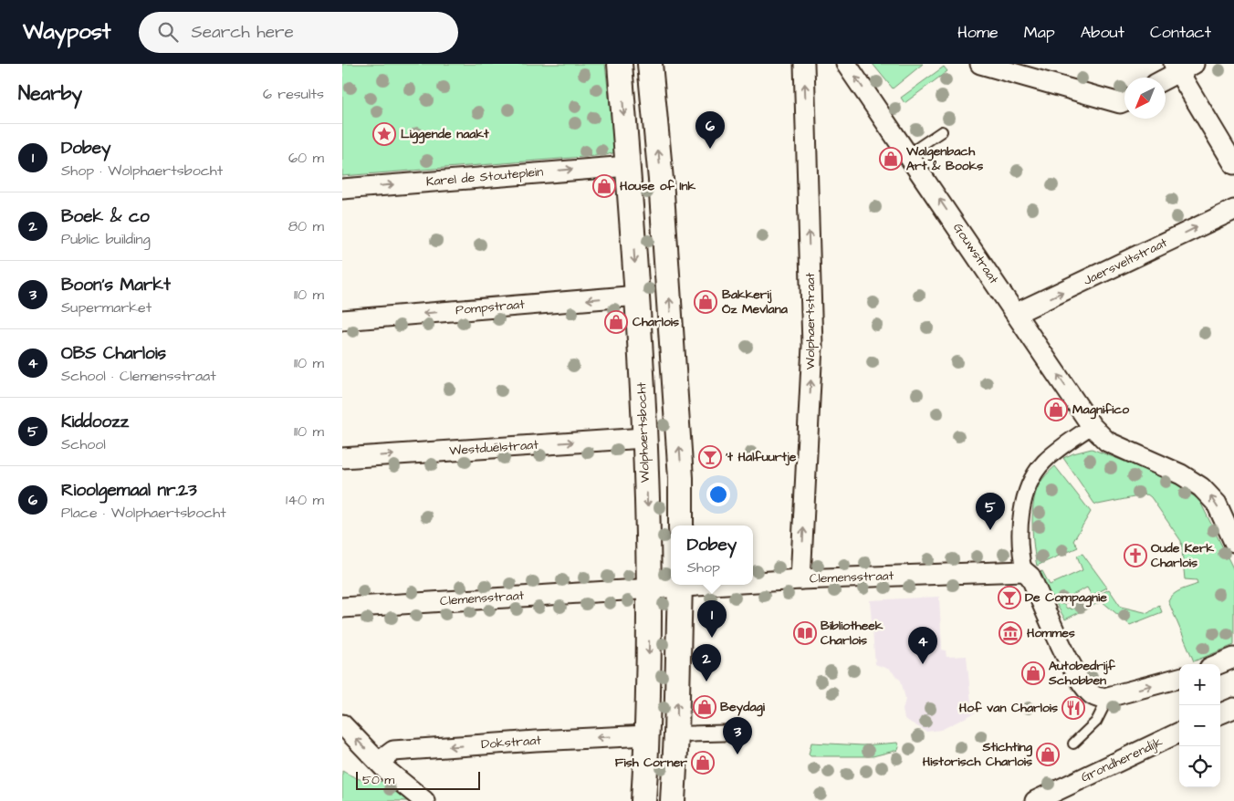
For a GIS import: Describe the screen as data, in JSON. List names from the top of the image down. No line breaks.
{"streets":{"street":["Karel de Stouteplein","Gouwstraat","Jaersveltstraat","Pompstraat","Wolphaertstraat","Wolphaertsbocht","Westduëlstraat","Clemensstraat","Dokstraat","Grondherendijk"]},"crossings":[["Karel de Stouteplein","Wolphaertsbocht"],["Gouwstraat","Jaersveltstraat"],["Pompstraat","Wolphaertsbocht"],["Wolphaertstraat","Clemensstraat"],["Wolphaertsbocht","Westduëlstraat"],["Wolphaertsbocht","Clemensstraat"],["Wolphaertsbocht","Dokstraat"]],"one_way":["Karel de Stouteplein","Gouwstraat","Jaersveltstraat","Pompstraat","Westduëlstraat","Dokstraat"],"places":{"place":["Liggende naakt"],"shop":["Walgenbach Art & Books","House of Ink","Bakkerij Öz Mevlana","Charlois","Magnifico","Autobedrijf Schobben","Beydagi","Stichting Historisch Charlois","Fish Corner"],"bar":["'t Halfuurtje","De Compagnie"],"church":["Oude Kerk Charlois"],"library":["Bibliotheek Charlois"],"museum":["Hommes"],"restaurant":["Hof van Charlois"]},"scale_bar":"50 m","north":"bottom left","page":{"header":"Waypost","search":"Search here","nav":["Home","Map","About","Contact"],"heading":["Nearby","6 results"],"pins":["6","5","1","4","2","3"],"list":[{"mark":"1","name":"Dobey","note":"Shop · Wolphaertsbocht","value":"60 m"},{"mark":"2","name":"Boek & co","note":"Public building","value":"80 m"},{"mark":"3","name":"Boon's Markt","note":"Supermarket","value":"110 m"},{"mark":"4","name":"OBS Charlois","note":"School · Clemensstraat","value":"110 m"},{"mark":"5","name":"Kiddoozz","note":"School","value":"110 m"},{"mark":"6","name":"Rioolgemaal nr.23","note":"Place · Wolphaertsbocht","value":"140 m"}],"popup":["Dobey","Shop"],"map_buttons":["+","−"],"scale":"50 m"}}
